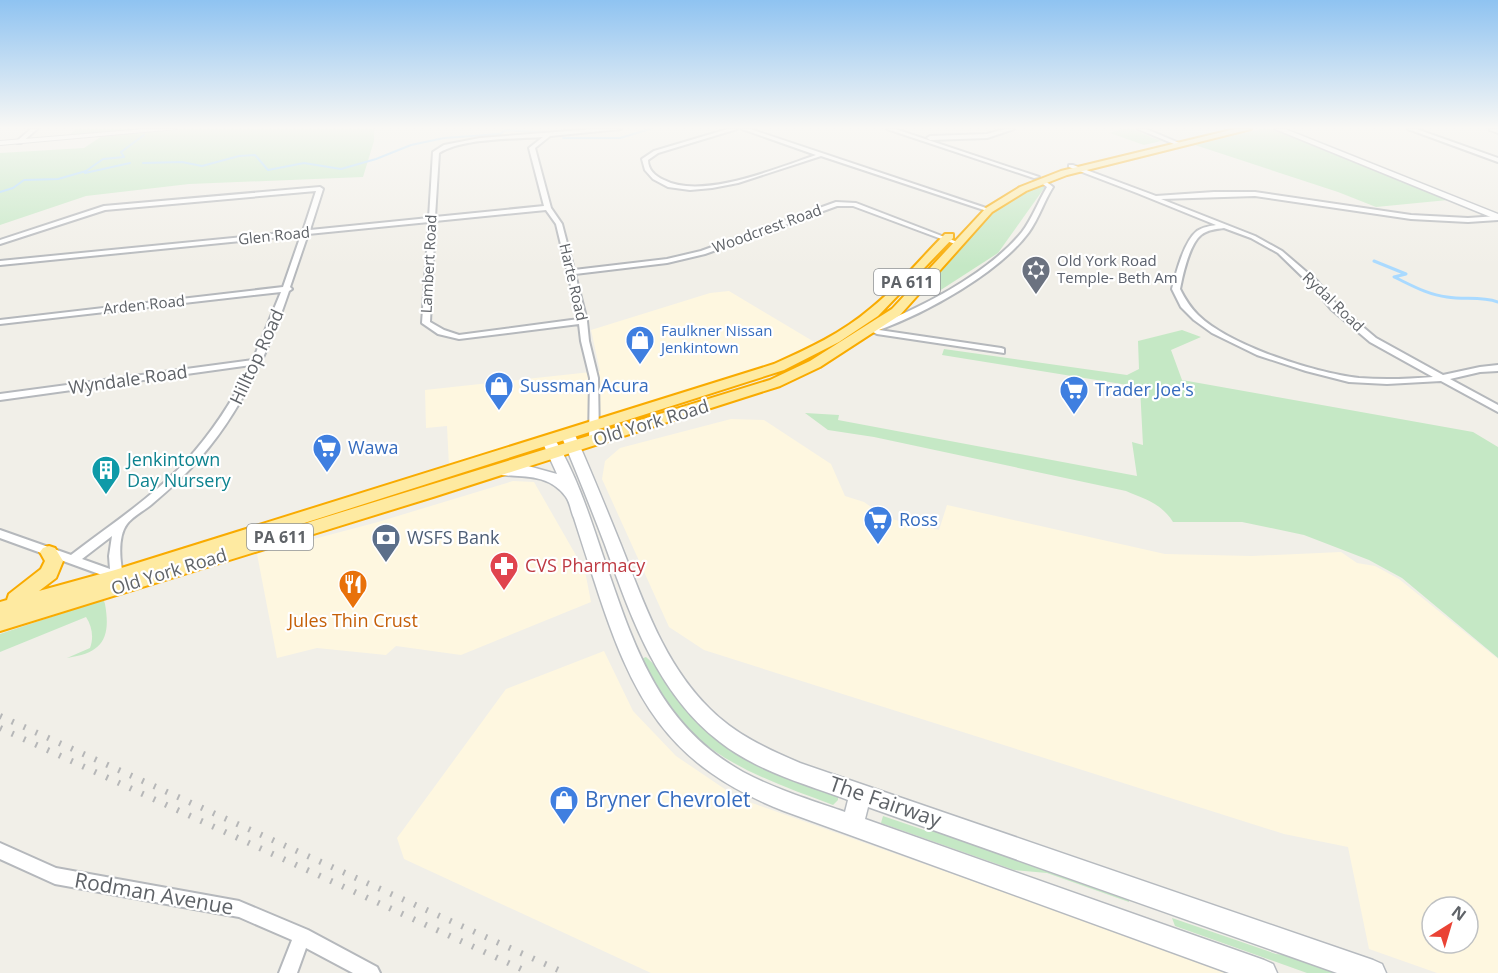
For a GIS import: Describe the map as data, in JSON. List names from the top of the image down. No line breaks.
{"streets":{"highway":["PA 611","Old York Road"],"main road":["The Fairway"],"street":["Woodcrest Road","Glen Road","Lambert Road","Harte Road","Rydal Road","Arden Road","Hilltop Road","Wyndale Road","Rodman Avenue"]},"crossings":[["Woodcrest Road","Harte Road"],["Woodcrest Road","Old York Road"],["Glen Road","Lambert Road"],["Glen Road","Harte Road"],["Glen Road","Hilltop Road"],["Lambert Road","Harte Road"],["Harte Road","Old York Road"],["Arden Road","Hilltop Road"],["Hilltop Road","Wyndale Road"],["Old York Road","The Fairway"]],"places":{"synagogue":["Old York Road Temple- Beth Am"],"shop":["Faulkner Nissan Jenkintown","Sussman Acura","Bryner Chevrolet"],"supermarket":["Trader Joe's","Wawa","Ross"],"building":["Jenkintown Day Nursery"],"bank":["WSFS Bank"],"pharmacy":["CVS Pharmacy"],"restaurant":["Jules Thin Crust"]},"north":"top right"}
